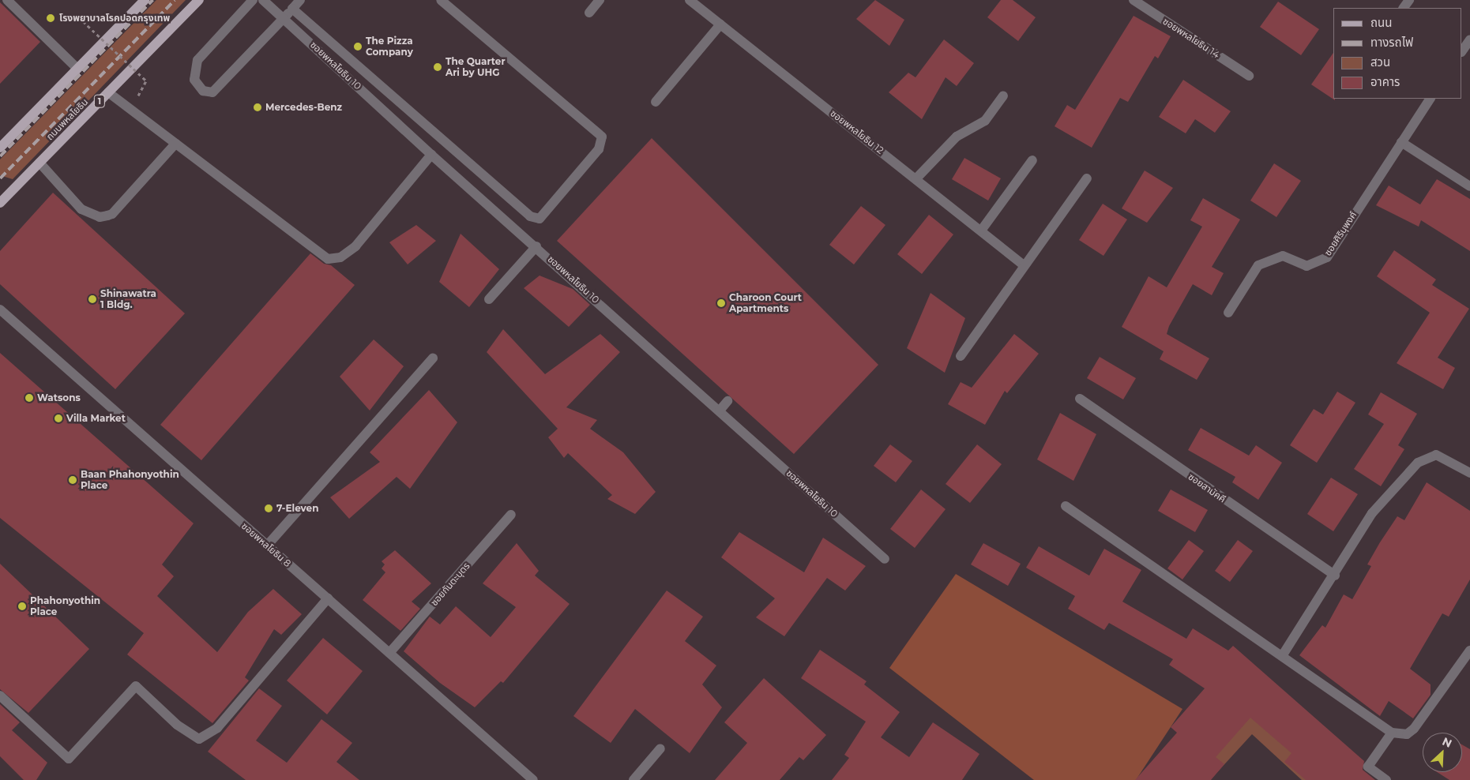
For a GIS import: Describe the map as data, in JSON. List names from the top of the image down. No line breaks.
{"streets":{"main road":["1","ถนนพหลโยธิน"],"street":["ซอยพหลโยธิน 14","ซอยพหลโยธิน 10","ซอยพหลโยธิน 12","ซอยศิรินุพงศ์","ซอยสามัคคี","ซอยพหลโยธิน 8","ซอยกันตะบุตร"]},"crossings":[["ซอยพหลโยธิน 8","ซอยกันตะบุตร"]],"places":["โรงพยาบาลโรคปอดกรุงเทพ","The Pizza Company","The Quarter Ari by UHG","Mercedes-Benz","Shinawatra 1 Bldg.","Charoon Court Apartments","Watsons","Villa Market","Baan Phahonyothin Place","7-Eleven","Phahonyothin Place"],"legend":["ถนน","ทางรถไฟ","สวน","อาคาร"],"north":"top right"}
